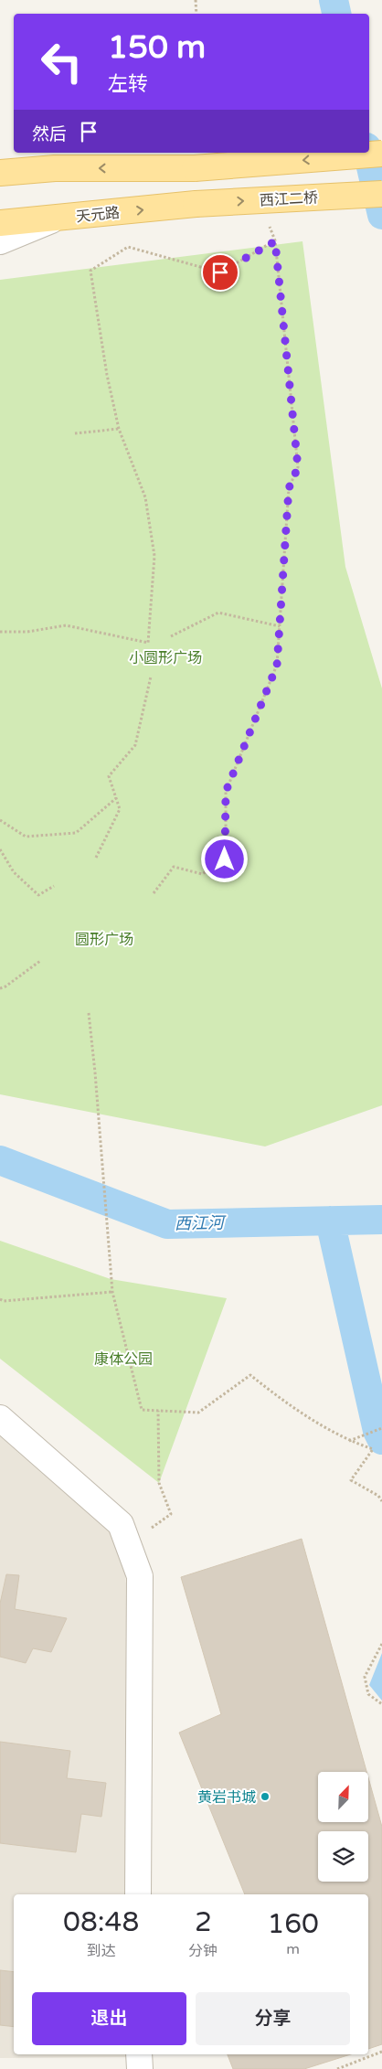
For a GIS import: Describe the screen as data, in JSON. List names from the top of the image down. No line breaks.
{"streets":{"main road":["西江二桥","天元路"]},"crossings":[["西江二桥","天元路"]],"water":["西江河"],"parks":["小圆形广场","圆形广场","康体公园"],"places":["黄岩书城"],"north":"top right","page":{"turn":["150 m","左转"],"then":"然后","eta":["08:48","到达","2","分钟","160","m"],"buttons":["退出","分享"]}}
